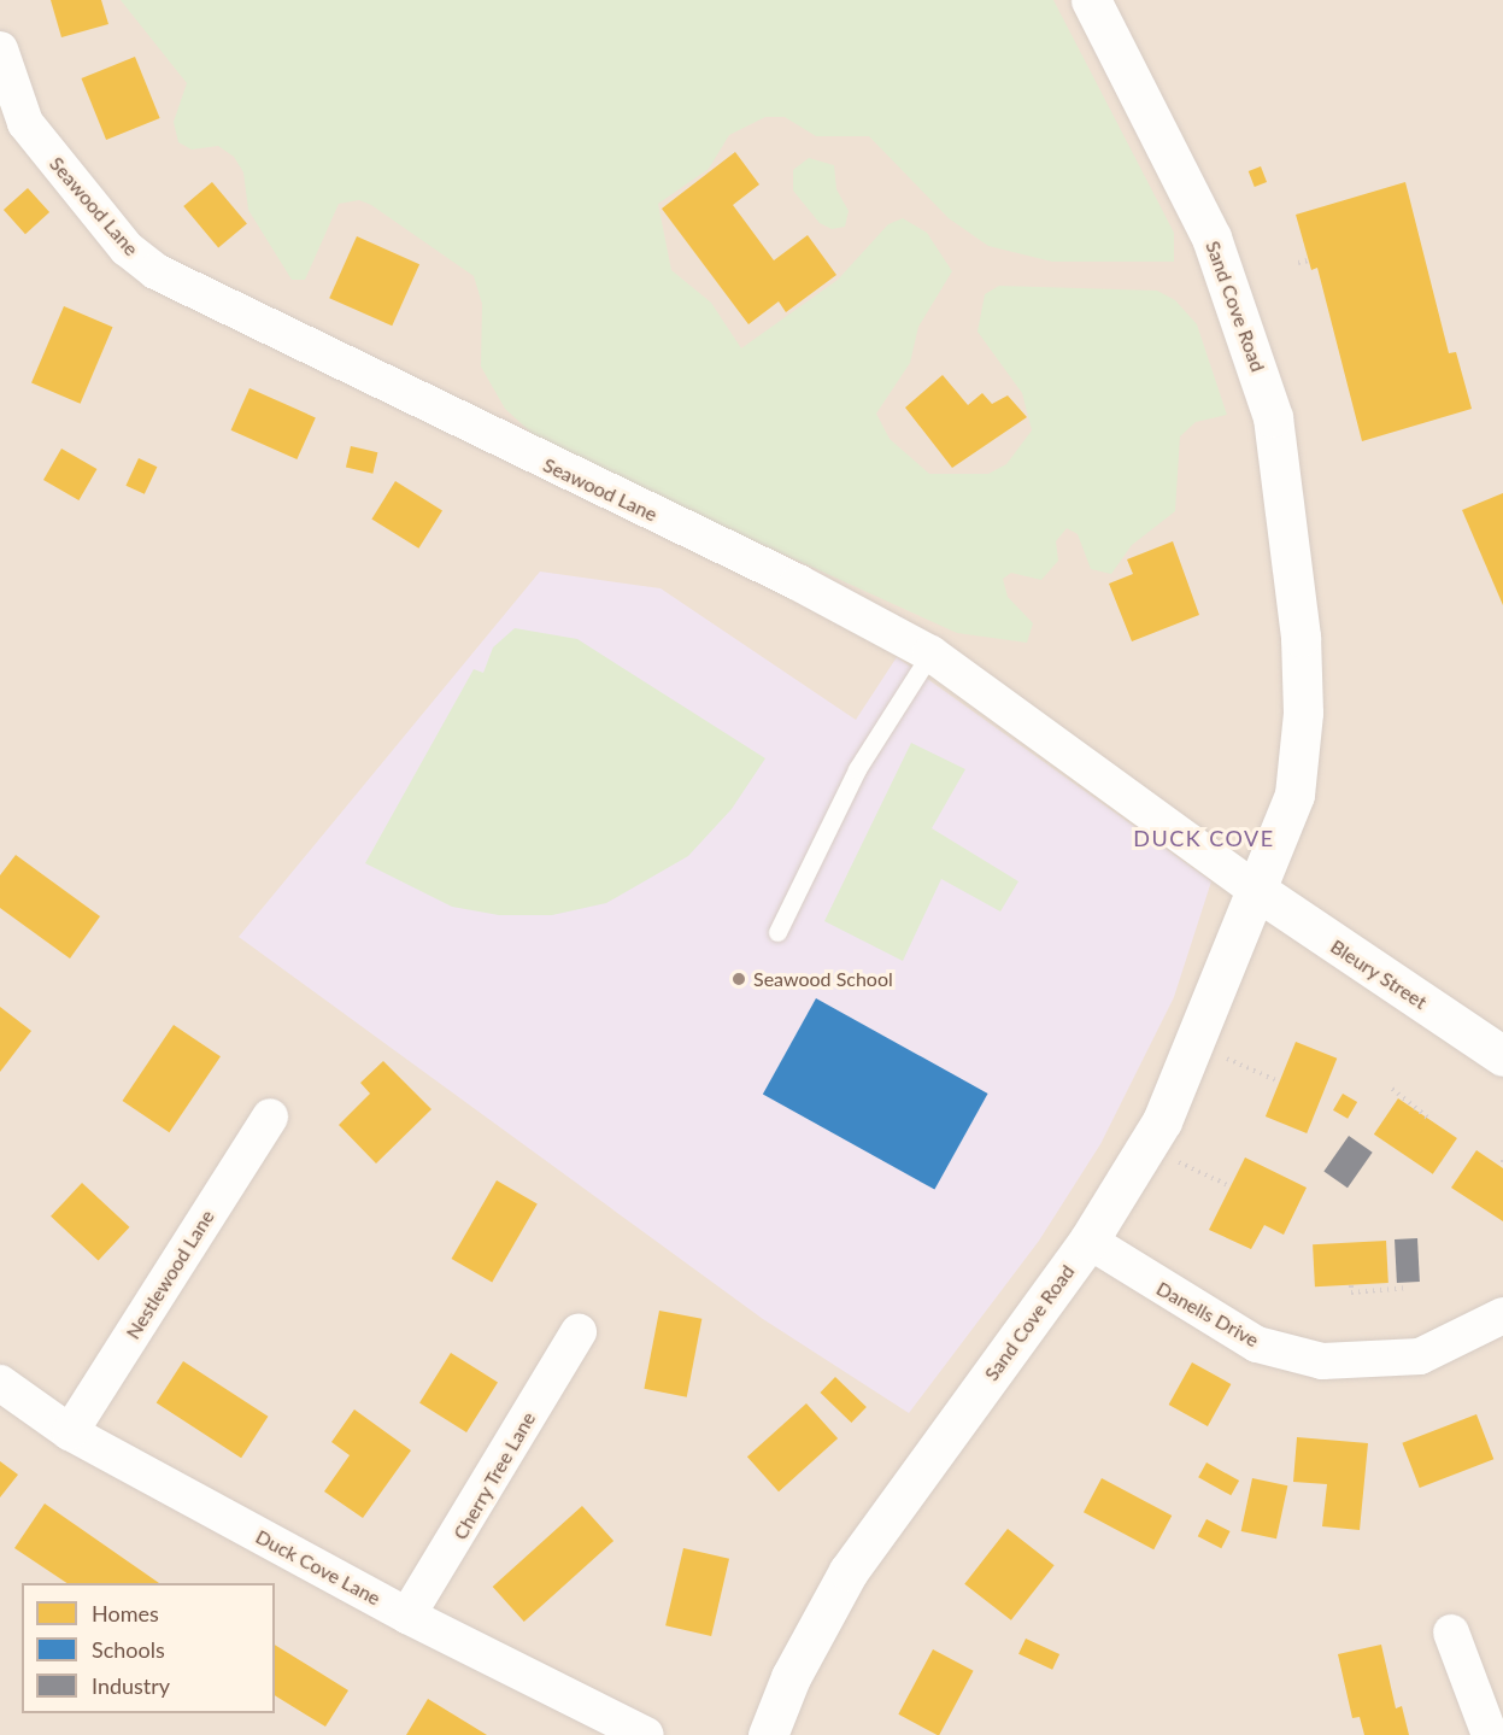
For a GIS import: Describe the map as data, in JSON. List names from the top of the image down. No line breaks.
{"streets":{"street":["Seawood Lane","Sand Cove Road","Bleury Street","Nestlewood Lane","Danells Drive","Cherry Tree Lane","Duck Cove Lane"]},"crossings":[["Seawood Lane","Sand Cove Road"],["Seawood Lane","Bleury Street"],["Sand Cove Road","Bleury Street"],["Sand Cove Road","Danells Drive"],["Nestlewood Lane","Duck Cove Lane"],["Cherry Tree Lane","Duck Cove Lane"]],"districts":["DUCK COVE"],"places":["Seawood School"],"legend":["Homes","Schools","Industry"]}
